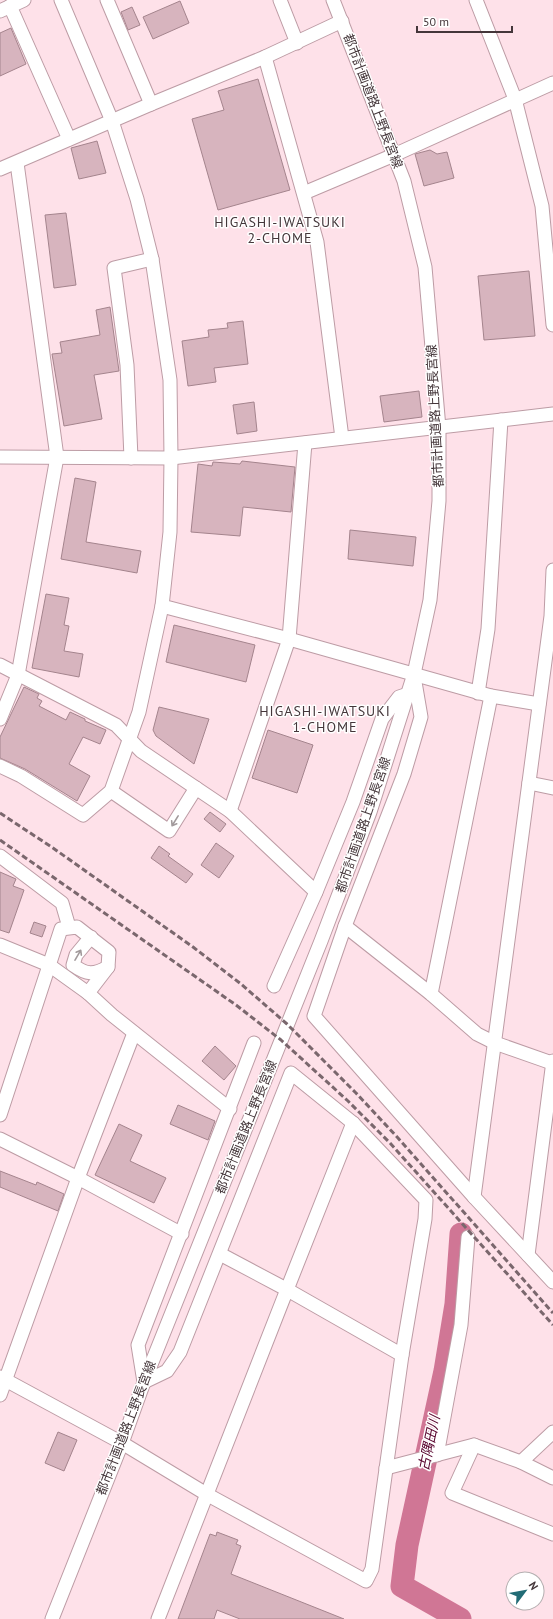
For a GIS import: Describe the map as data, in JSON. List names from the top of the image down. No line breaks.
{"streets":{"street":["都市計画道路上野長宮線"]},"districts":["HIGASHI-IWATSUKI 2-CHOME","HIGASHI-IWATSUKI 1-CHOME"],"water":["古隅田川"],"scale_bar":"50 m","north":"top right"}
